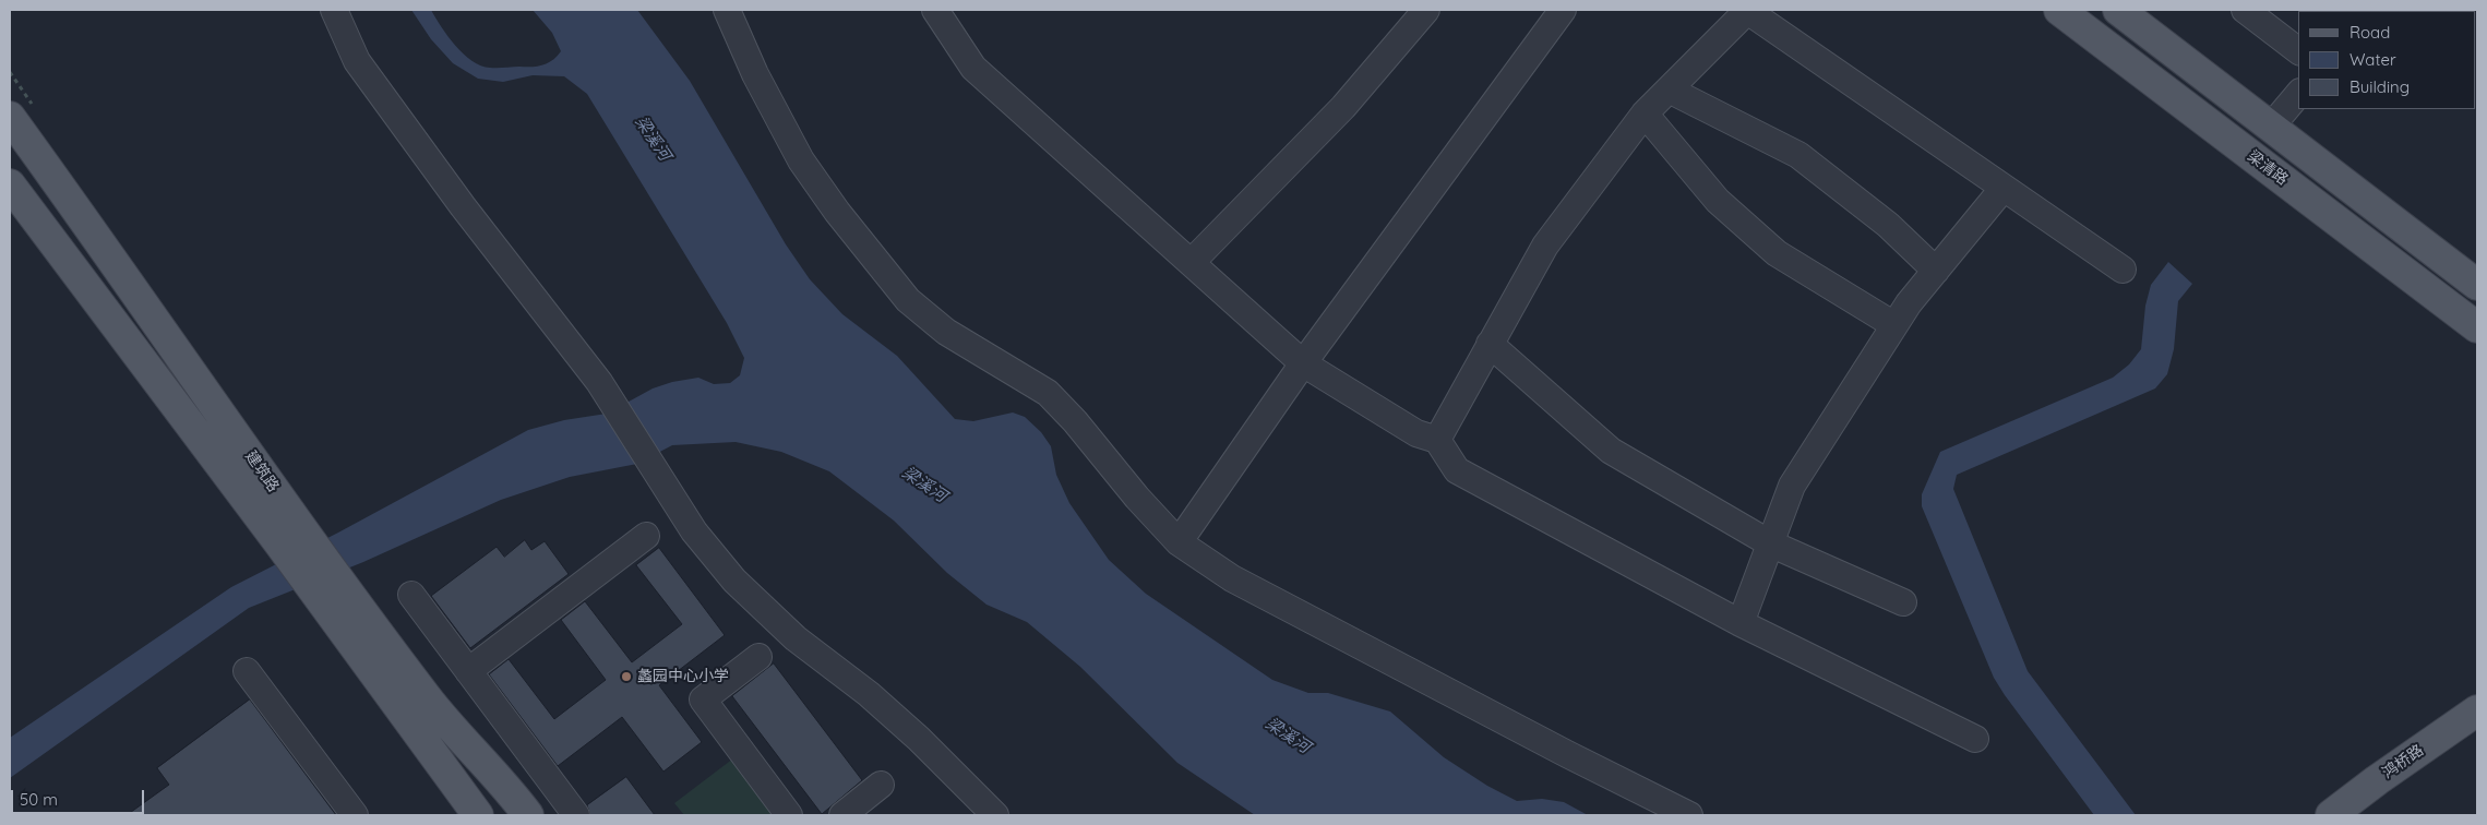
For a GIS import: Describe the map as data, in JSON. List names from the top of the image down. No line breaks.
{"streets":{"main road":["梁清路","建筑路","鸿桥路"]},"water":["梁溪河"],"places":["蠡园中心小学"],"legend":["Road","Water","Building"],"scale_bar":"50 m"}
